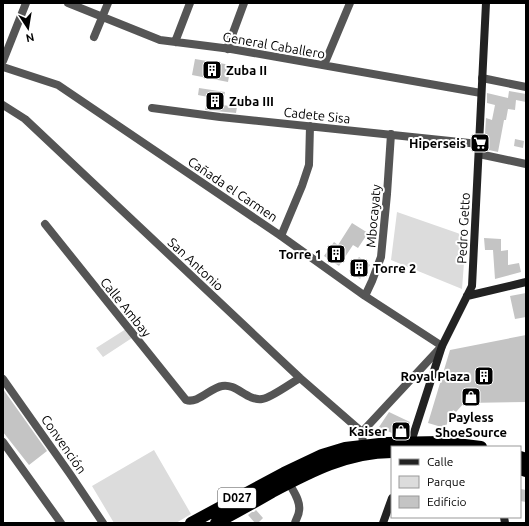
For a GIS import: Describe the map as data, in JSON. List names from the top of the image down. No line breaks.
{"streets":{"highway":["D027"],"street":["General Caballero","Cadete Sisa","Cañada el Carmen","Mbocayaty","Pedro Getto","San Antonio","Calle Ambay","Convención"]},"crossings":[["General Caballero","Pedro Getto"],["Cadete Sisa","Mbocayaty"],["Cadete Sisa","Pedro Getto"],["Cañada el Carmen","Mbocayaty"],["Cañada el Carmen","Pedro Getto"],["Pedro Getto","D027"],["San Antonio","Calle Ambay"]],"places":{"building":["Zuba II","Zuba III","Torre 1","Torre 2","Royal Plaza"],"supermarket":["Hiperseis"],"shop":["Payless ShoeSource","Kaiser"]},"legend":["Calle","Parque","Edificio"],"north":"bottom"}
